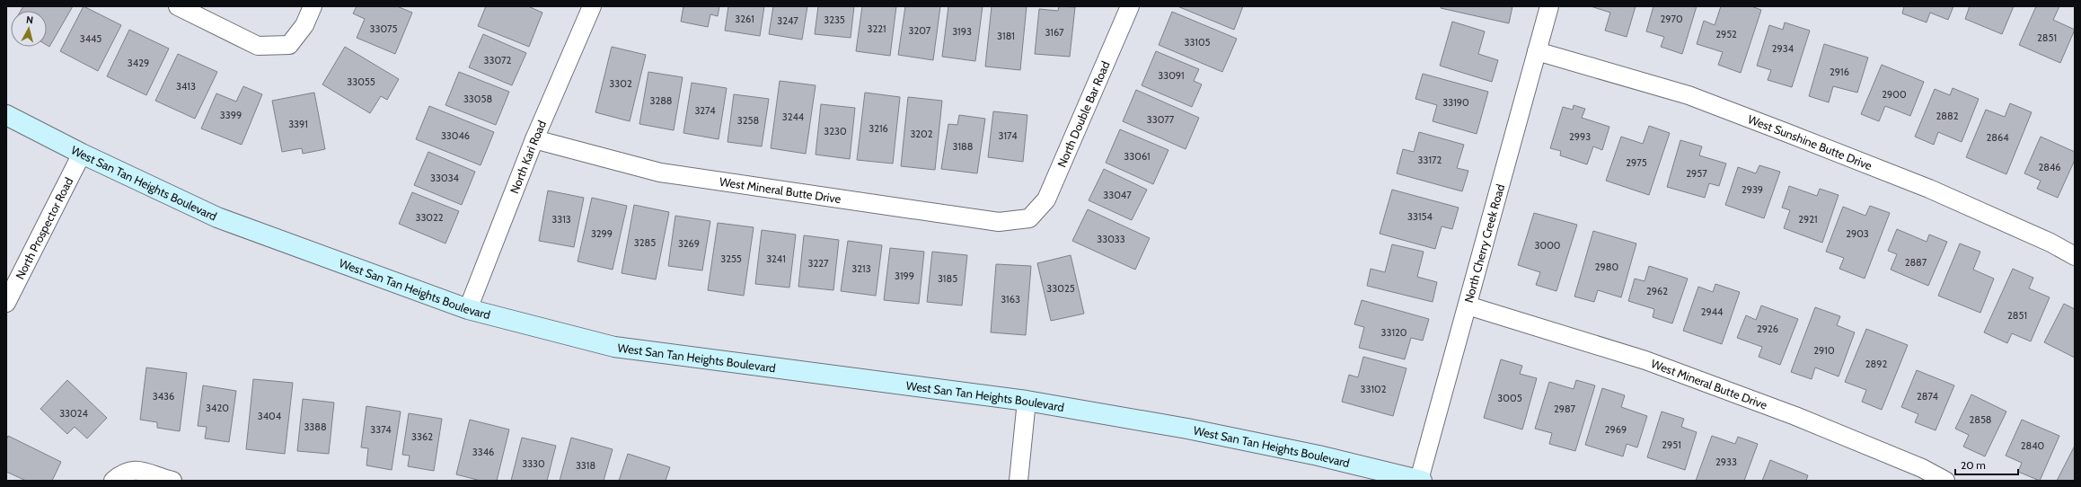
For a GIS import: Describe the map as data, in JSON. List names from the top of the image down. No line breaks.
{"streets":{"street":["North Double Bar Road","West Sunshine Butte Drive","North Kari Road","West San Tan Heights Boulevard","West Mineral Butte Drive","North Prospector Road","North Cherry Creek Road"]},"crossings":[["North Double Bar Road","West Mineral Butte Drive"],["West Sunshine Butte Drive","North Cherry Creek Road"],["North Kari Road","West San Tan Heights Boulevard"],["North Kari Road","West Mineral Butte Drive"],["West San Tan Heights Boulevard","North Prospector Road"],["West San Tan Heights Boulevard","North Cherry Creek Road"],["West Mineral Butte Drive","North Cherry Creek Road"]],"house_numbers":["3261","2970","3235","3247","33075","3221","3207","3193","3167","2952","3181","2851","3445","33105","2934","33072","3429","2916","33091","33055","3302","3413","2900","33058","3288","33190","3274","3399","2882","3244","33077","3258","3391","3216","3230","3202","33046","3174","2993","2864","3188","33061","33172","2975","2846","2957","33034","2939","33047","33154","33022","3313","2921","3299","2903","33033","3285","3269","3000","3255","3241","2887","3227","2980","3213","3199","3185","33025","2962","3163","2944","2851","2926","33120","2910","2892","33102","3436","2874","3005","3420","2987","33024","3404","2858","3388","3374","2969","3362","2951","2840","3346","2933","3330","3318"],"scale_bar":"20 m","north":"top"}
